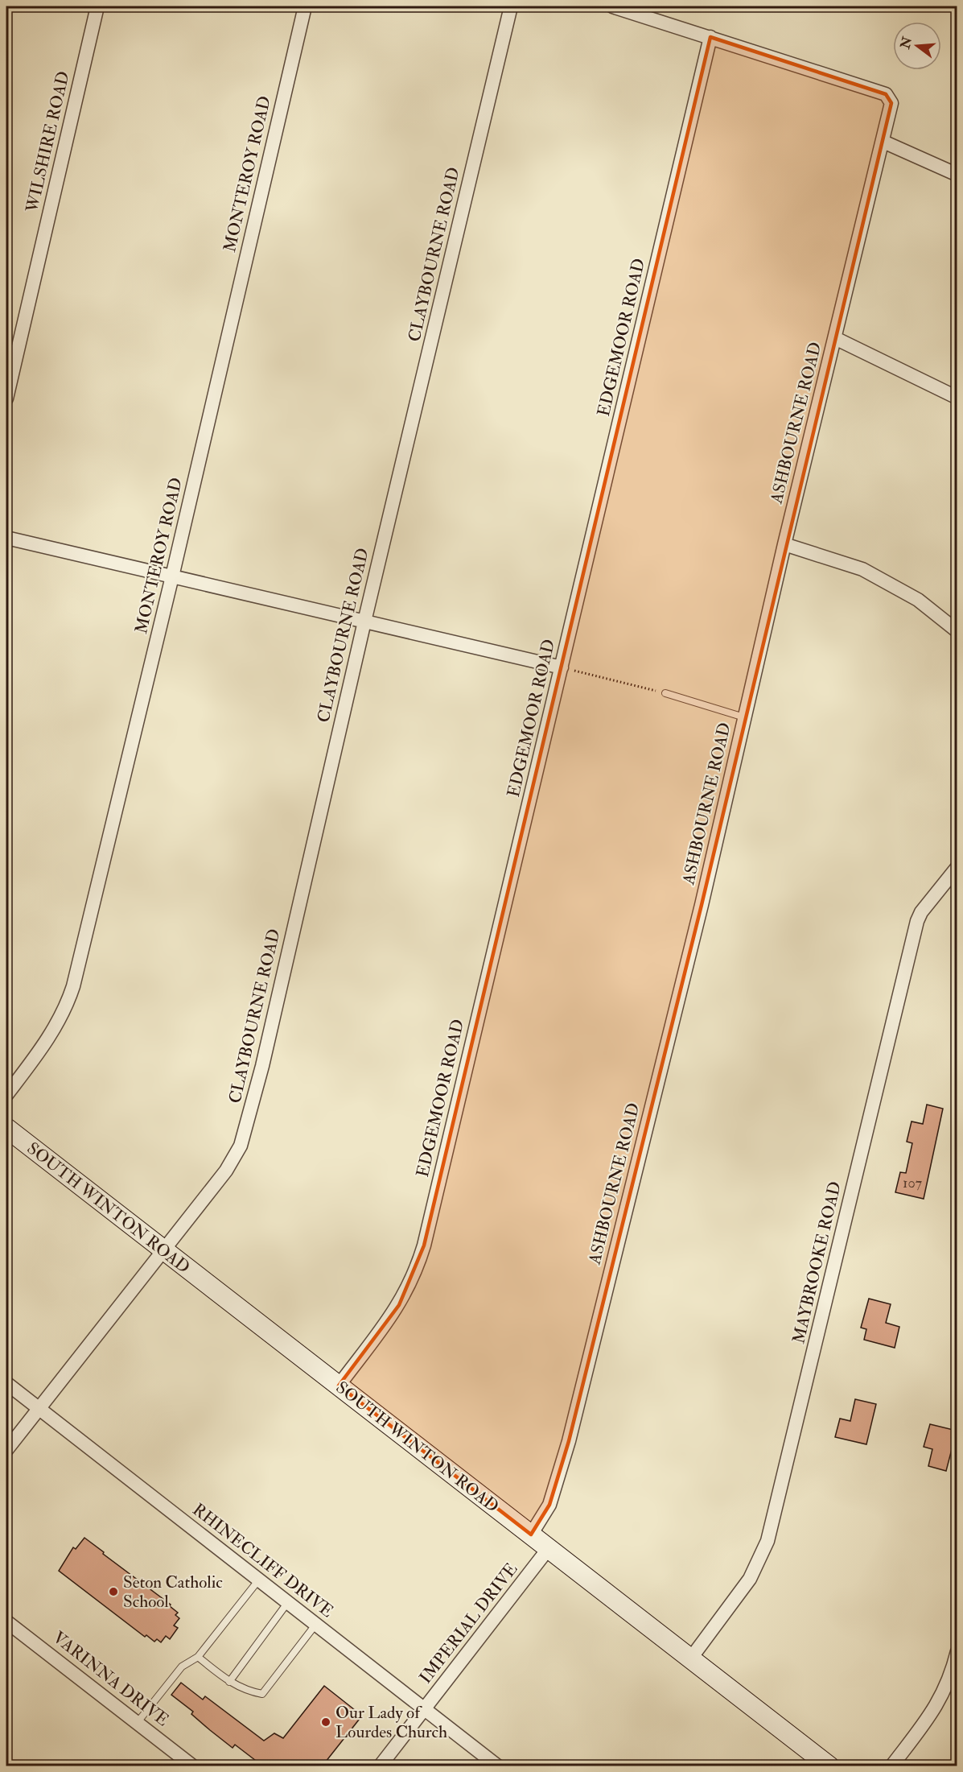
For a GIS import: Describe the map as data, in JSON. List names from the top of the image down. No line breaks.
{"streets":{"main road":["SOUTH WINTON ROAD"],"street":["WILSHIRE ROAD","MONTEROY ROAD","CLAYBOURNE ROAD","EDGEMOOR ROAD","ASHBOURNE ROAD","MAYBROOKE ROAD","RHINECLIFF DRIVE","IMPERIAL DRIVE","VARINNA DRIVE"]},"crossings":[["CLAYBOURNE ROAD","SOUTH WINTON ROAD"],["CLAYBOURNE ROAD","RHINECLIFF DRIVE"],["EDGEMOOR ROAD","ASHBOURNE ROAD"],["EDGEMOOR ROAD","SOUTH WINTON ROAD"],["ASHBOURNE ROAD","SOUTH WINTON ROAD"],["SOUTH WINTON ROAD","MAYBROOKE ROAD"],["SOUTH WINTON ROAD","IMPERIAL DRIVE"],["RHINECLIFF DRIVE","IMPERIAL DRIVE"]],"places":["Seton Catholic School","Our Lady of Lourdes Church"],"house_numbers":["107"],"north":"left"}
